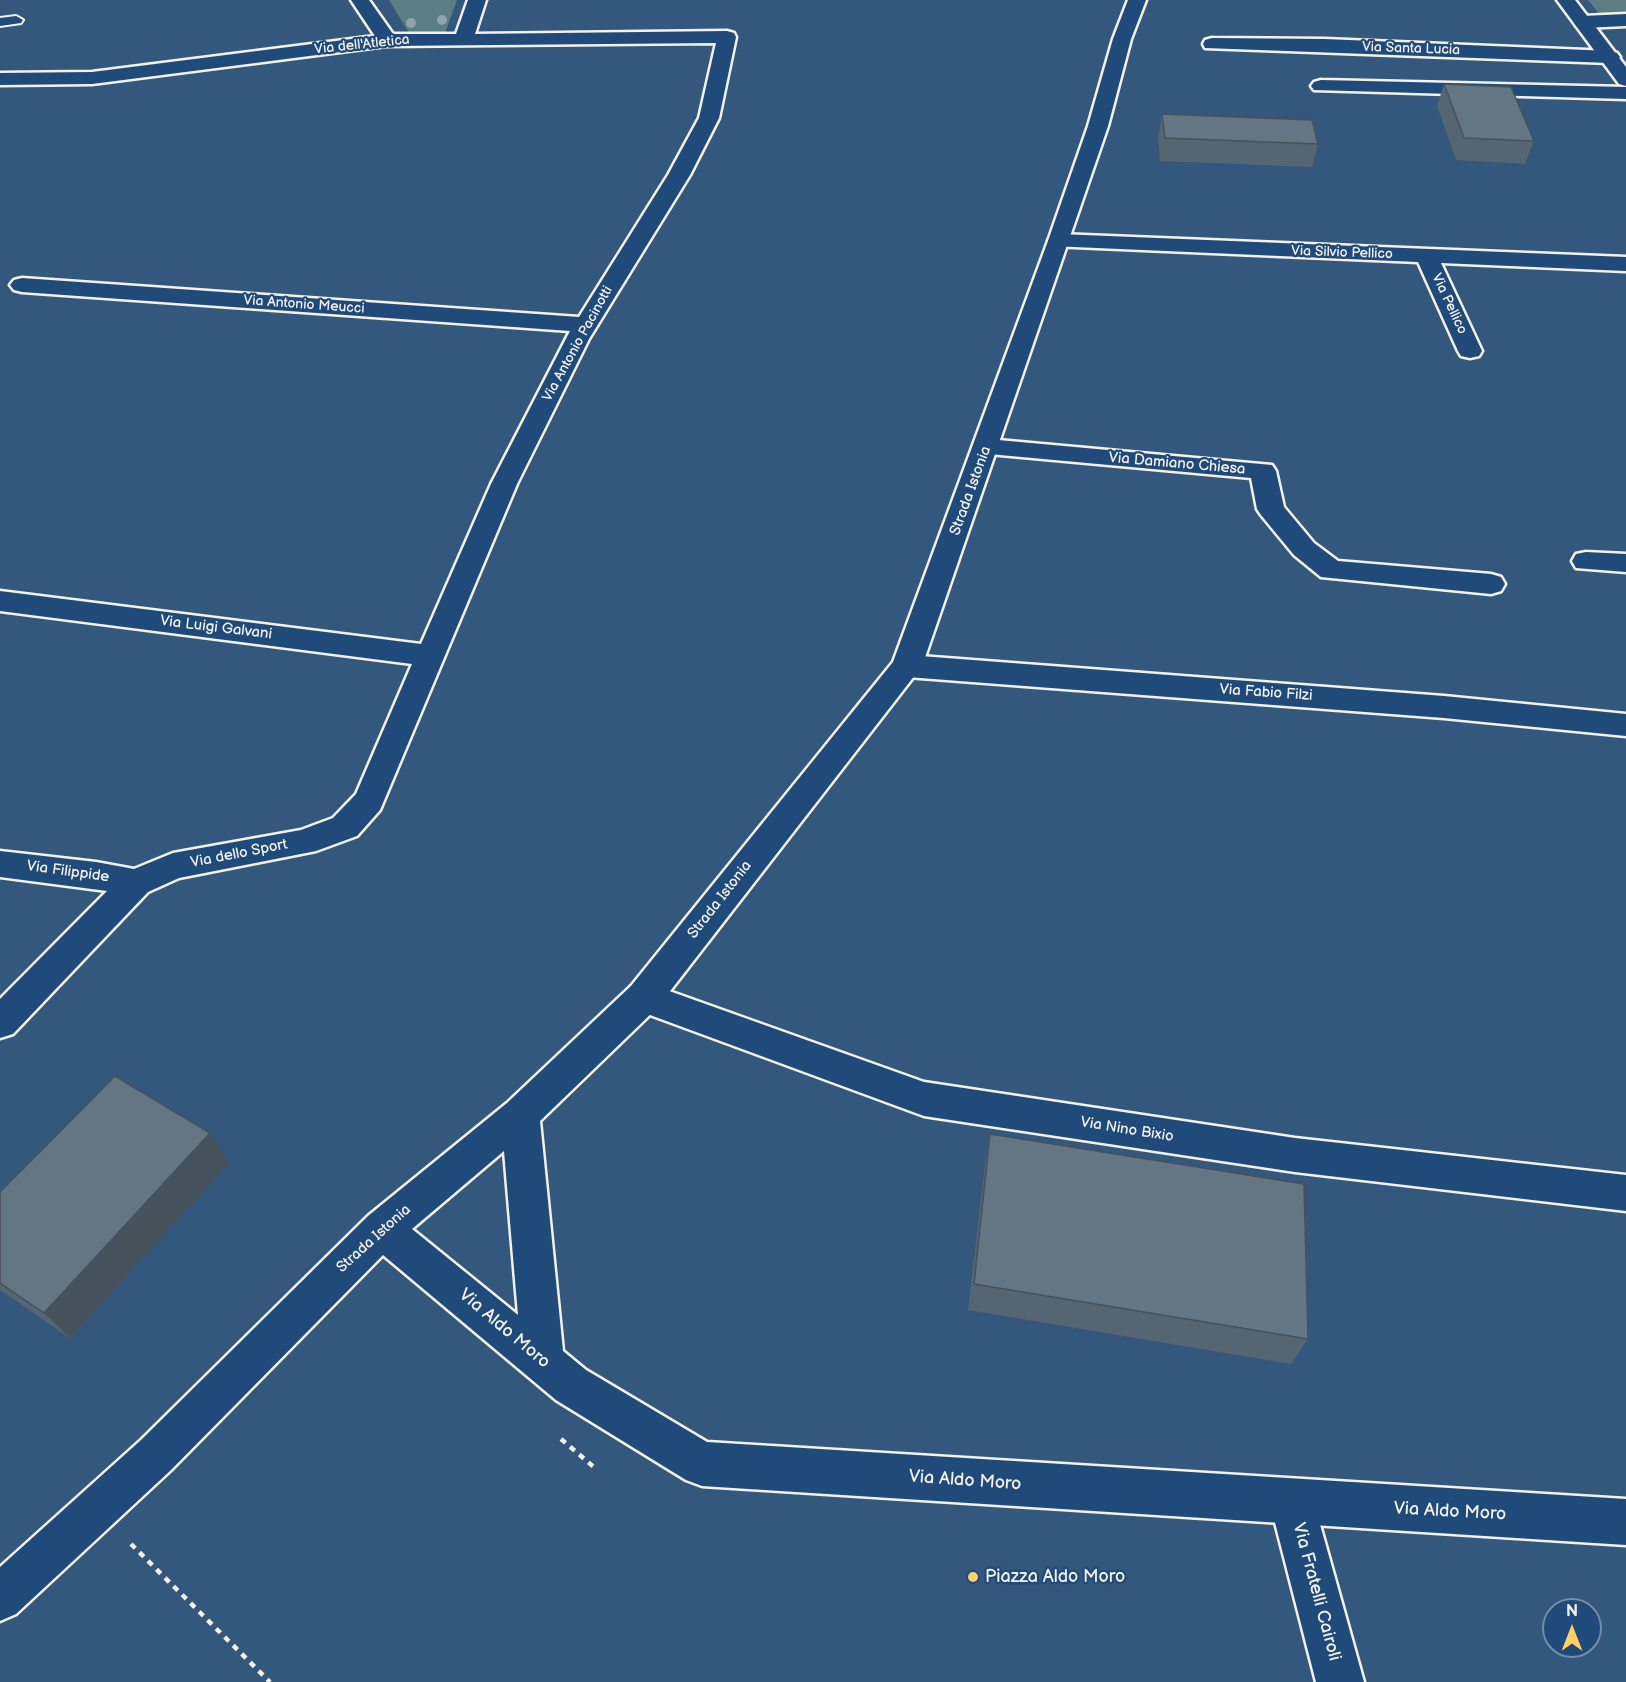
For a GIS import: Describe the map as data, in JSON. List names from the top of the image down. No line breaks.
{"streets":{"street":["Via dell'Atletica","Via Santa Lucia","Via Silvio Pellico","Via Pellico","Via Antonio Meucci","Via Antonio Pacinotti","Via Damiano Chiesa","Strada Istonia","Via Luigi Galvani","Via Fabio Filzi","Via dello Sport","Via Filippide","Via Nino Bixio","Via Aldo Moro","Via Fratelli Cairoli"]},"crossings":[["Via dell'Atletica","Via Antonio Pacinotti"],["Via Silvio Pellico","Via Pellico"],["Via Silvio Pellico","Strada Istonia"],["Via Antonio Meucci","Via Antonio Pacinotti"],["Via Antonio Pacinotti","Via Luigi Galvani"],["Via Antonio Pacinotti","Via dello Sport"],["Via Damiano Chiesa","Strada Istonia"],["Strada Istonia","Via Fabio Filzi"],["Strada Istonia","Via Nino Bixio"],["Strada Istonia","Via Aldo Moro"],["Via Luigi Galvani","Via dello Sport"],["Via dello Sport","Via Filippide"],["Via Aldo Moro","Via Fratelli Cairoli"]],"places":["Piazza Aldo Moro"],"north":"top"}
